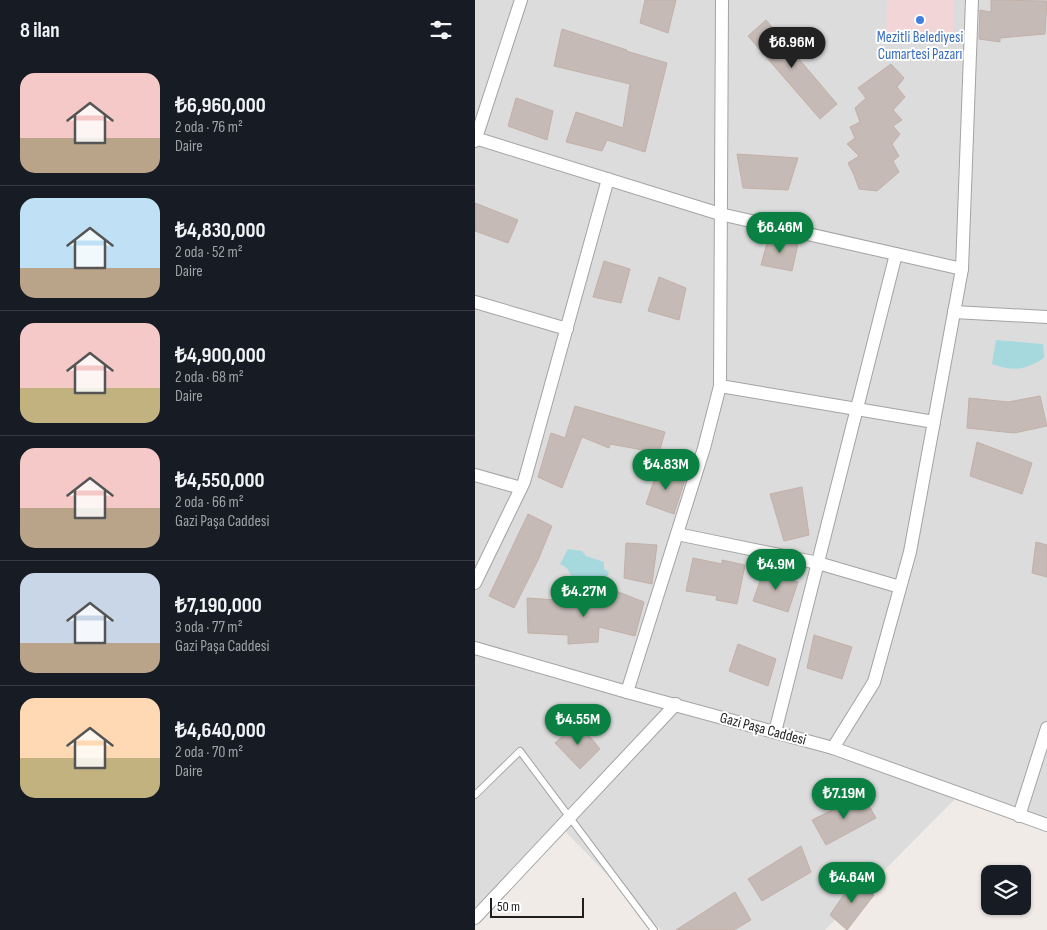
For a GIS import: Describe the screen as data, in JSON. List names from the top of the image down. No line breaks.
{"streets":{"street":["Gazi Paşa Caddesi"]},"places":["Mezitli Belediyesi Cumartesi Pazarı"],"scale_bar":"50 m","page":{"heading":"8 ilan","price":["₺6.96M","₺6.46M","₺4.83M","₺4.9M","₺4.27M","₺4.55M","₺7.19M","₺4.64M"],"list":[{"name":"₺6,960,000","note":"2 oda · 76 m² · Daire"},{"name":"₺4,830,000","note":"2 oda · 52 m² · Daire"},{"name":"₺4,900,000","note":"2 oda · 68 m² · Daire"},{"name":"₺4,550,000","note":"2 oda · 66 m² · Gazi Paşa Caddesi"},{"name":"₺7,190,000","note":"3 oda · 77 m² · Gazi Paşa Caddesi"},{"name":"₺4,640,000","note":"2 oda · 70 m² · Daire"}],"scale":"50 m"}}
